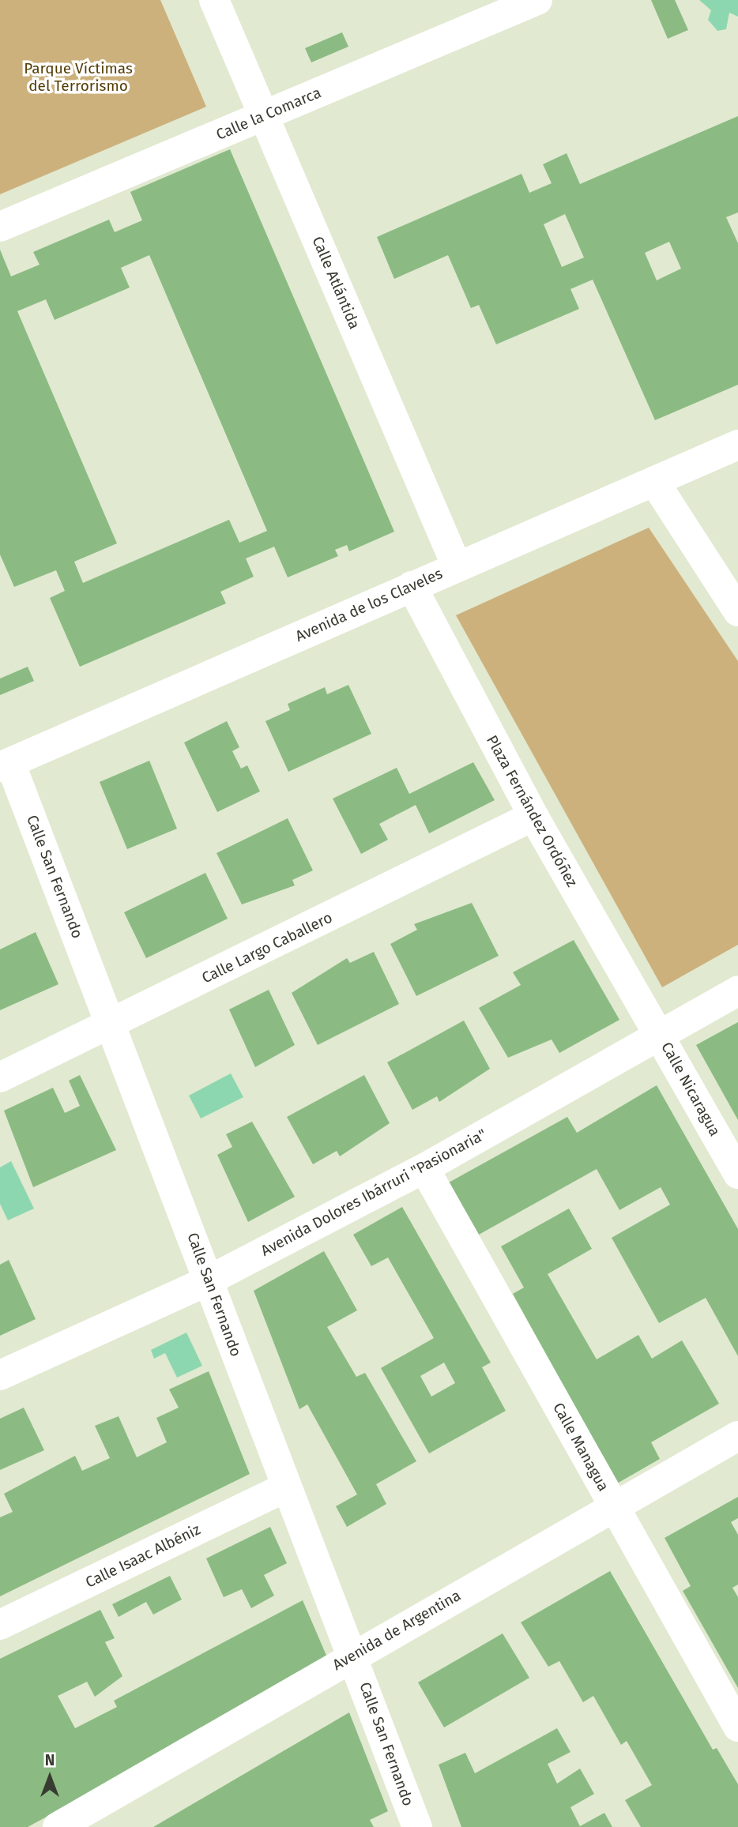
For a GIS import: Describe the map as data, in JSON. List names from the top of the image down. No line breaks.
{"streets":{"street":["Calle la Comarca","Calle Atlántida","Avenida de los Claveles","Plaza Fernández Ordóñez","Calle San Fernando","Calle Largo Caballero","Calle Nicaragua","Avenida Dolores Ibárruri \"Pasionaria\"","Calle Managua","Calle Isaac Albéniz","Avenida de Argentina"]},"crossings":[["Calle la Comarca","Calle Atlántida"],["Calle Atlántida","Avenida de los Claveles"],["Avenida de los Claveles","Plaza Fernández Ordóñez"],["Avenida de los Claveles","Calle San Fernando"],["Plaza Fernández Ordóñez","Calle Largo Caballero"],["Plaza Fernández Ordóñez","Calle Nicaragua"],["Plaza Fernández Ordóñez","Avenida Dolores Ibárruri \"Pasionaria\""],["Calle San Fernando","Calle Largo Caballero"],["Calle San Fernando","Avenida Dolores Ibárruri \"Pasionaria\""],["Calle San Fernando","Calle Isaac Albéniz"],["Calle San Fernando","Avenida de Argentina"],["Calle Nicaragua","Avenida Dolores Ibárruri \"Pasionaria\""],["Avenida Dolores Ibárruri \"Pasionaria\"","Calle Managua"],["Calle Managua","Avenida de Argentina"]],"parks":["Parque Víctimas del Terrorismo"],"north":"top"}
